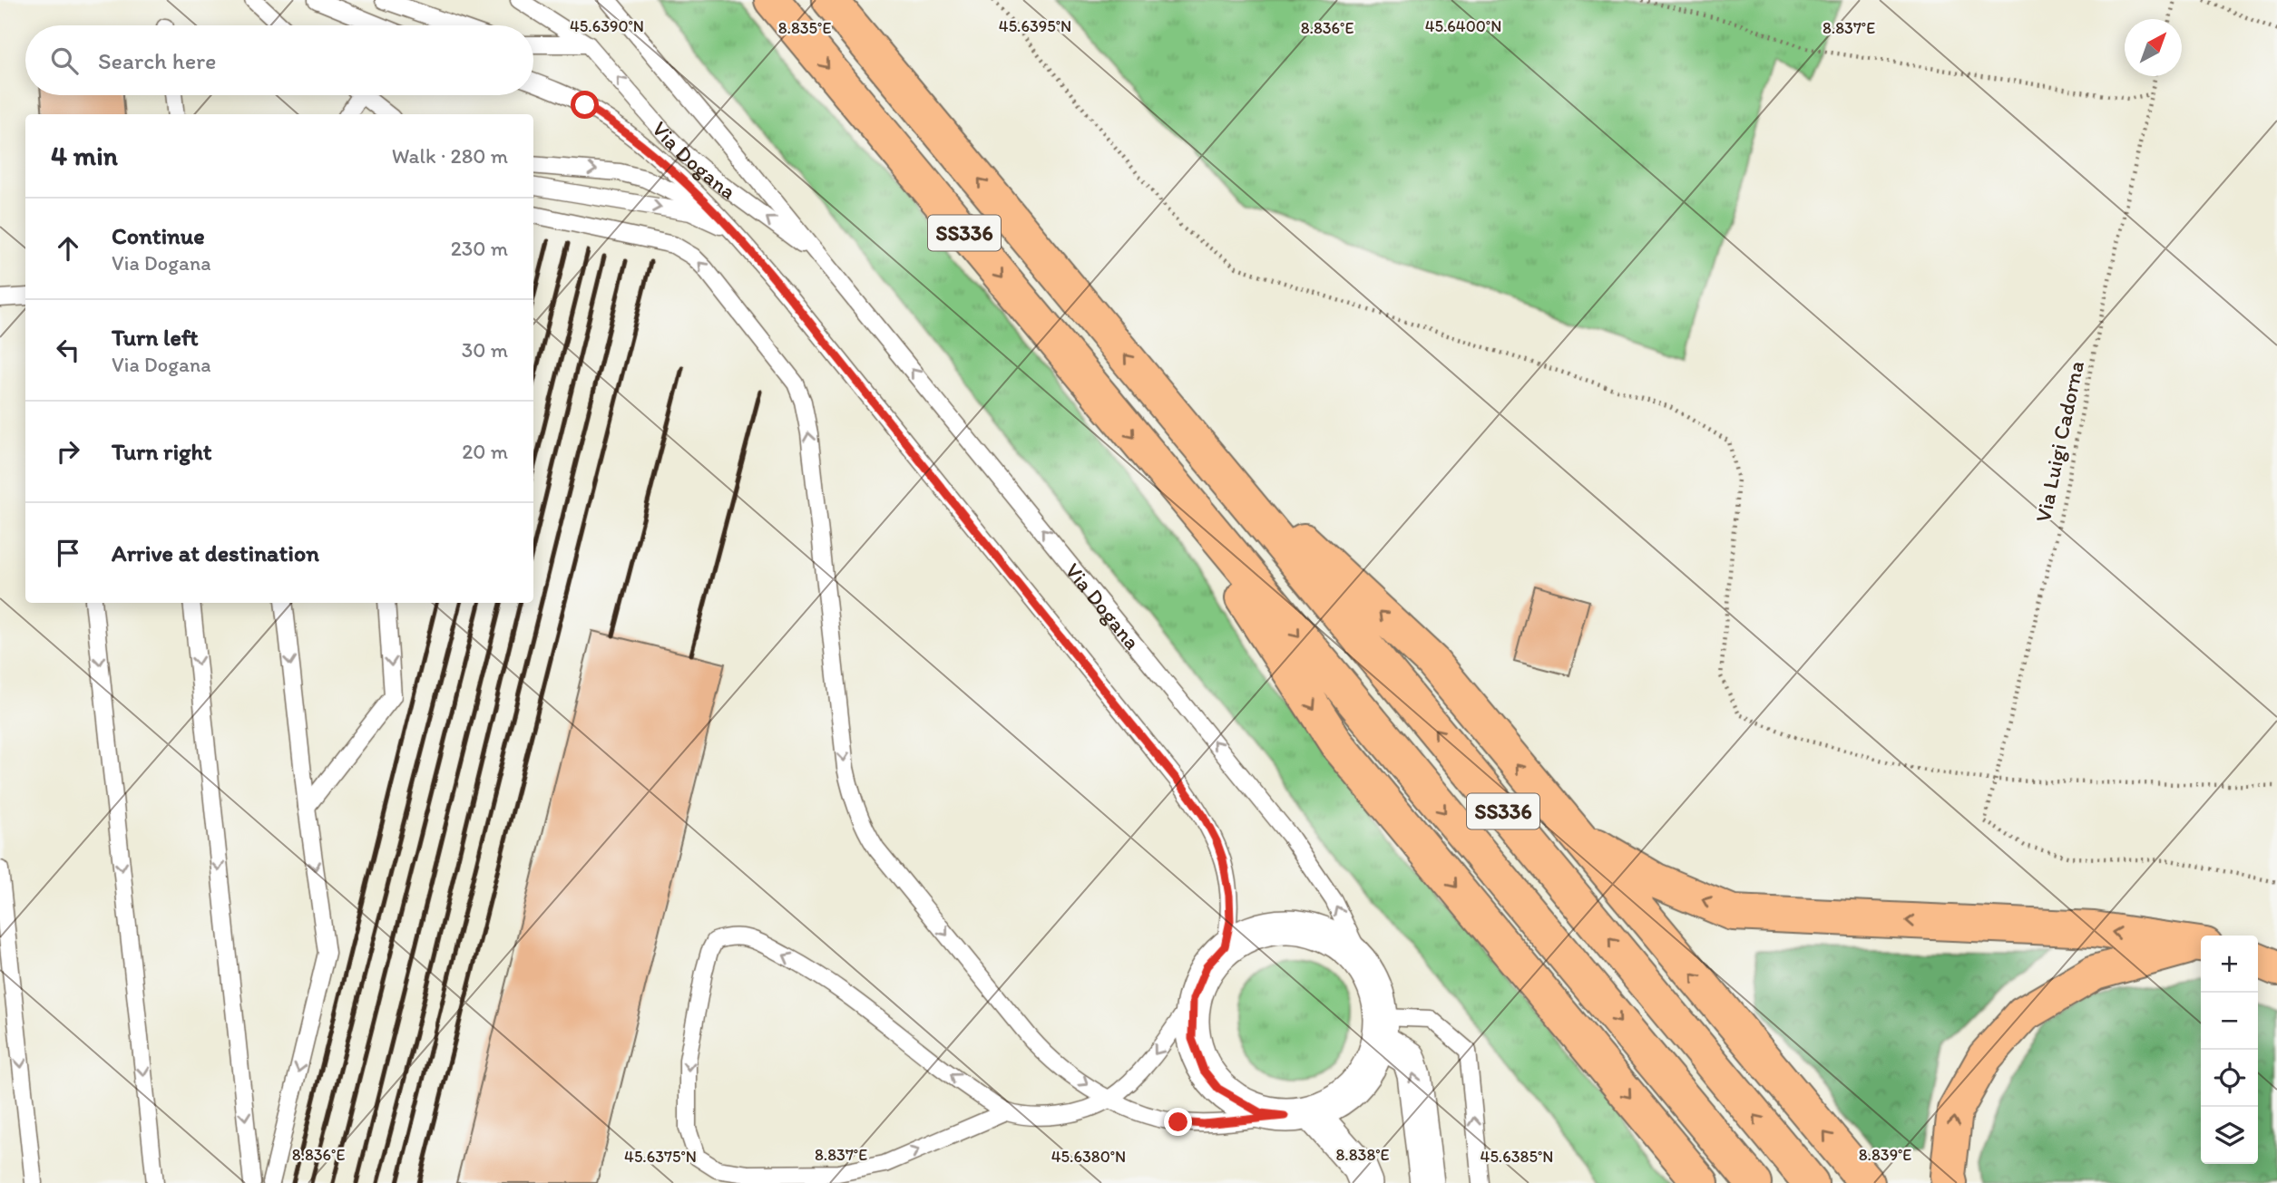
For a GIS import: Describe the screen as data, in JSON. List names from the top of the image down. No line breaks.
{"streets":{"highway":["SS336"],"street":["Via Dogana"],"path":["Via Luigi Cadorna"]},"north":"top right","page":{"search":"Search here","heading":["4 min","Walk · 280 m"],"list":[["Continue","Via Dogana","230 m"],["Turn left","Via Dogana","30 m"],["Turn right","20 m"],"Arrive at destination"],"map_buttons":["+","−"]},"coordinates":["45.6390°N","45.6395°N","45.6400°N","8.835°E","8.836°E","8.837°E","8.838°E","8.839°E","45.6375°N","45.6380°N","45.6385°N"]}
